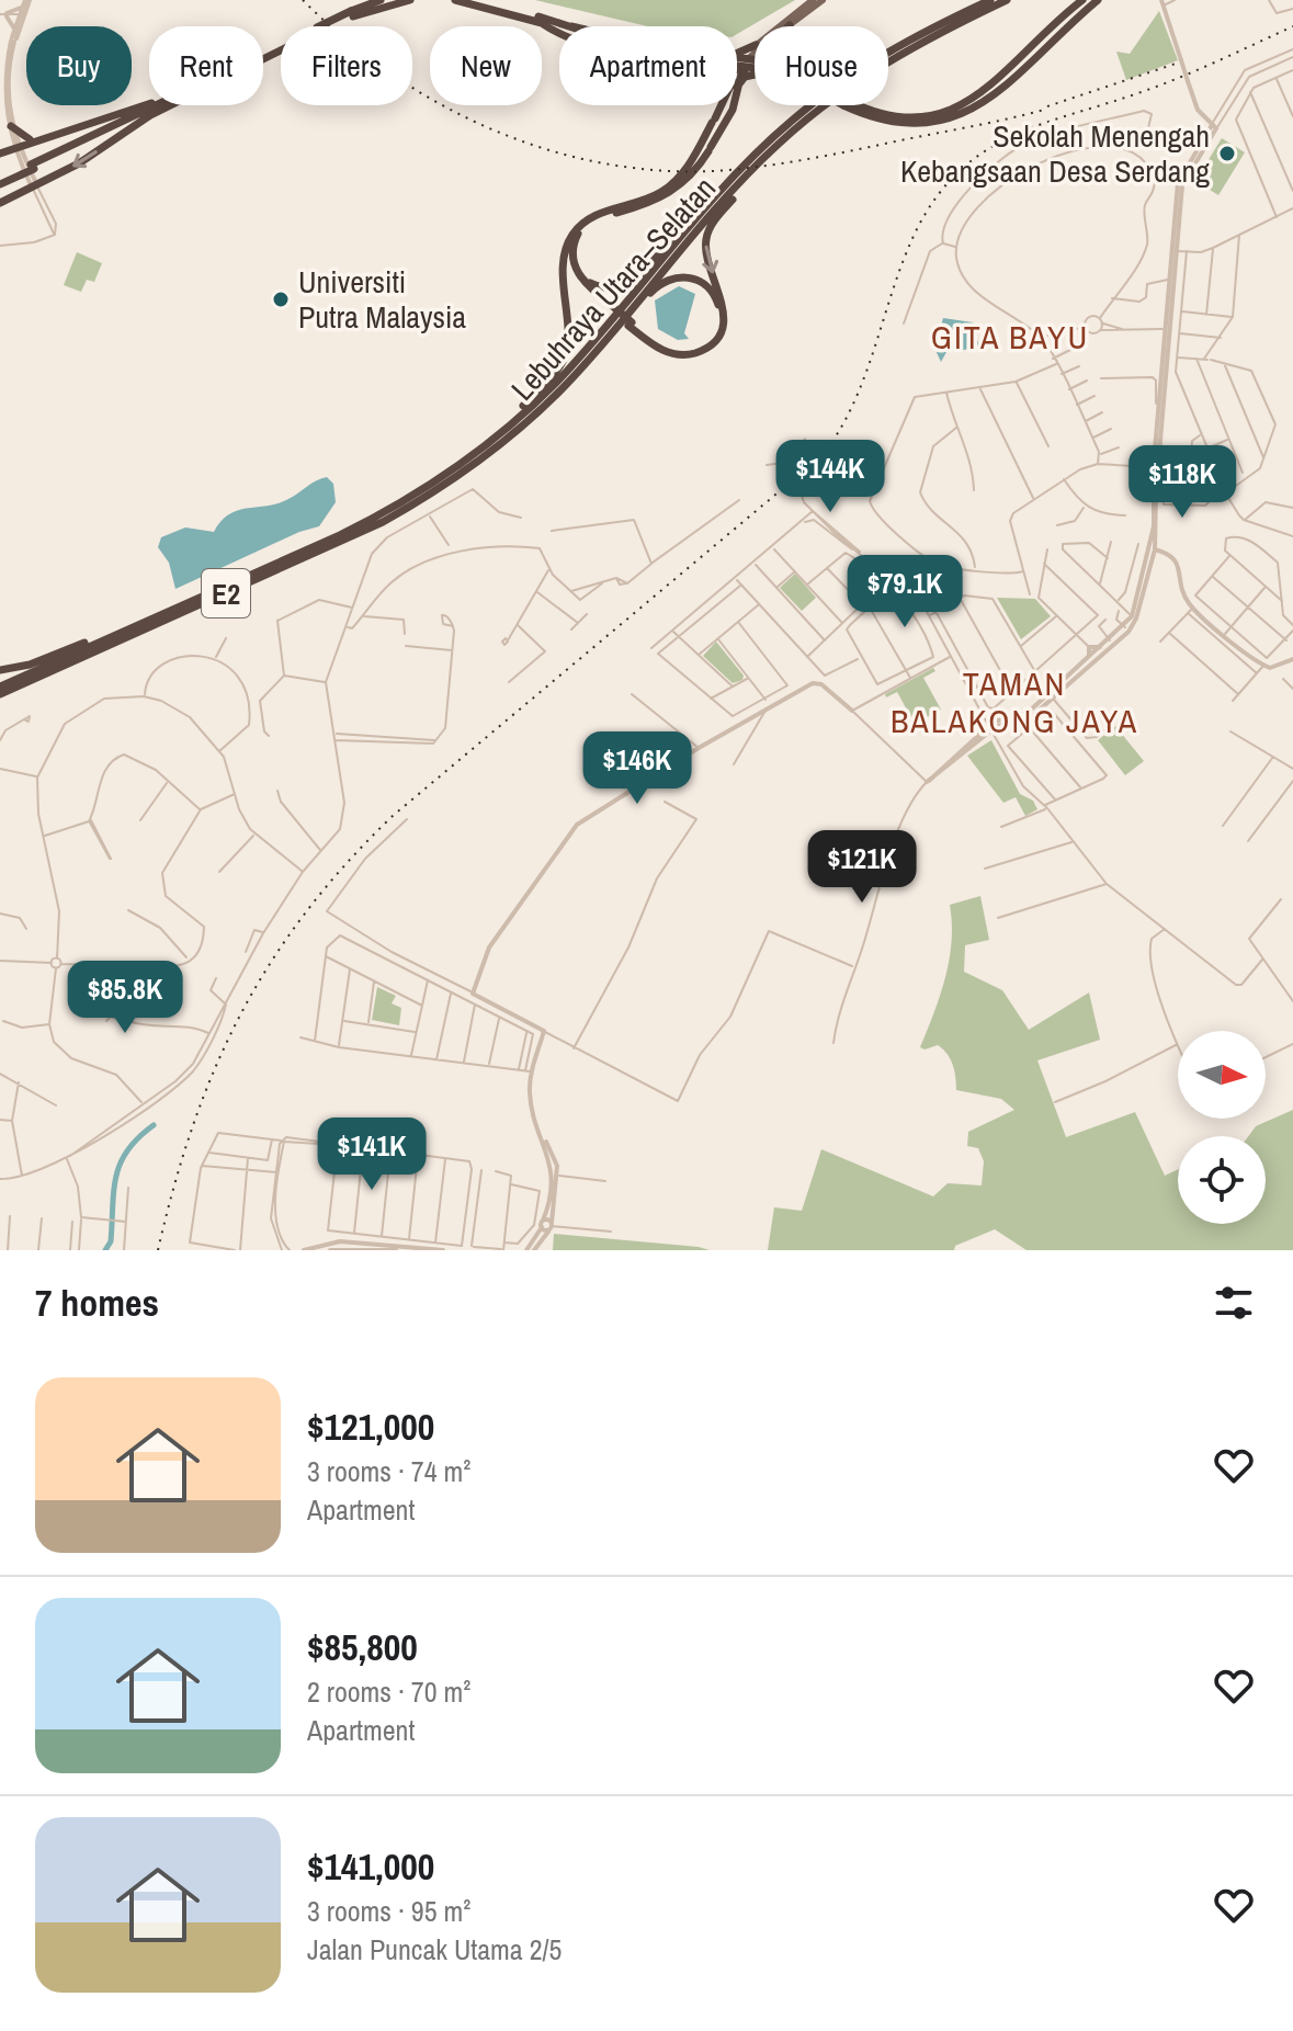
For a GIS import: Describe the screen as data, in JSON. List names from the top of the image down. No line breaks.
{"streets":{"highway":["Lebuhraya Utara–Selatan","E2"]},"districts":["GITA BAYU","TAMAN BALAKONG JAYA"],"places":["Sekolah Menengah Kebangsaan Desa Serdang","Universiti Putra Malaysia"],"north":"right","page":{"chip":["Buy","Rent","Filters","New","Apartment","House"],"price":["$144K","$118K","$79.1K","$146K","$121K","$85.8K","$141K"],"heading":"7 homes","list":[{"name":"$121,000","note":"3 rooms · 74 m² · Apartment"},{"name":"$85,800","note":"2 rooms · 70 m² · Apartment"},{"name":"$141,000","note":"3 rooms · 95 m² · Jalan Puncak Utama 2/5"}]}}
